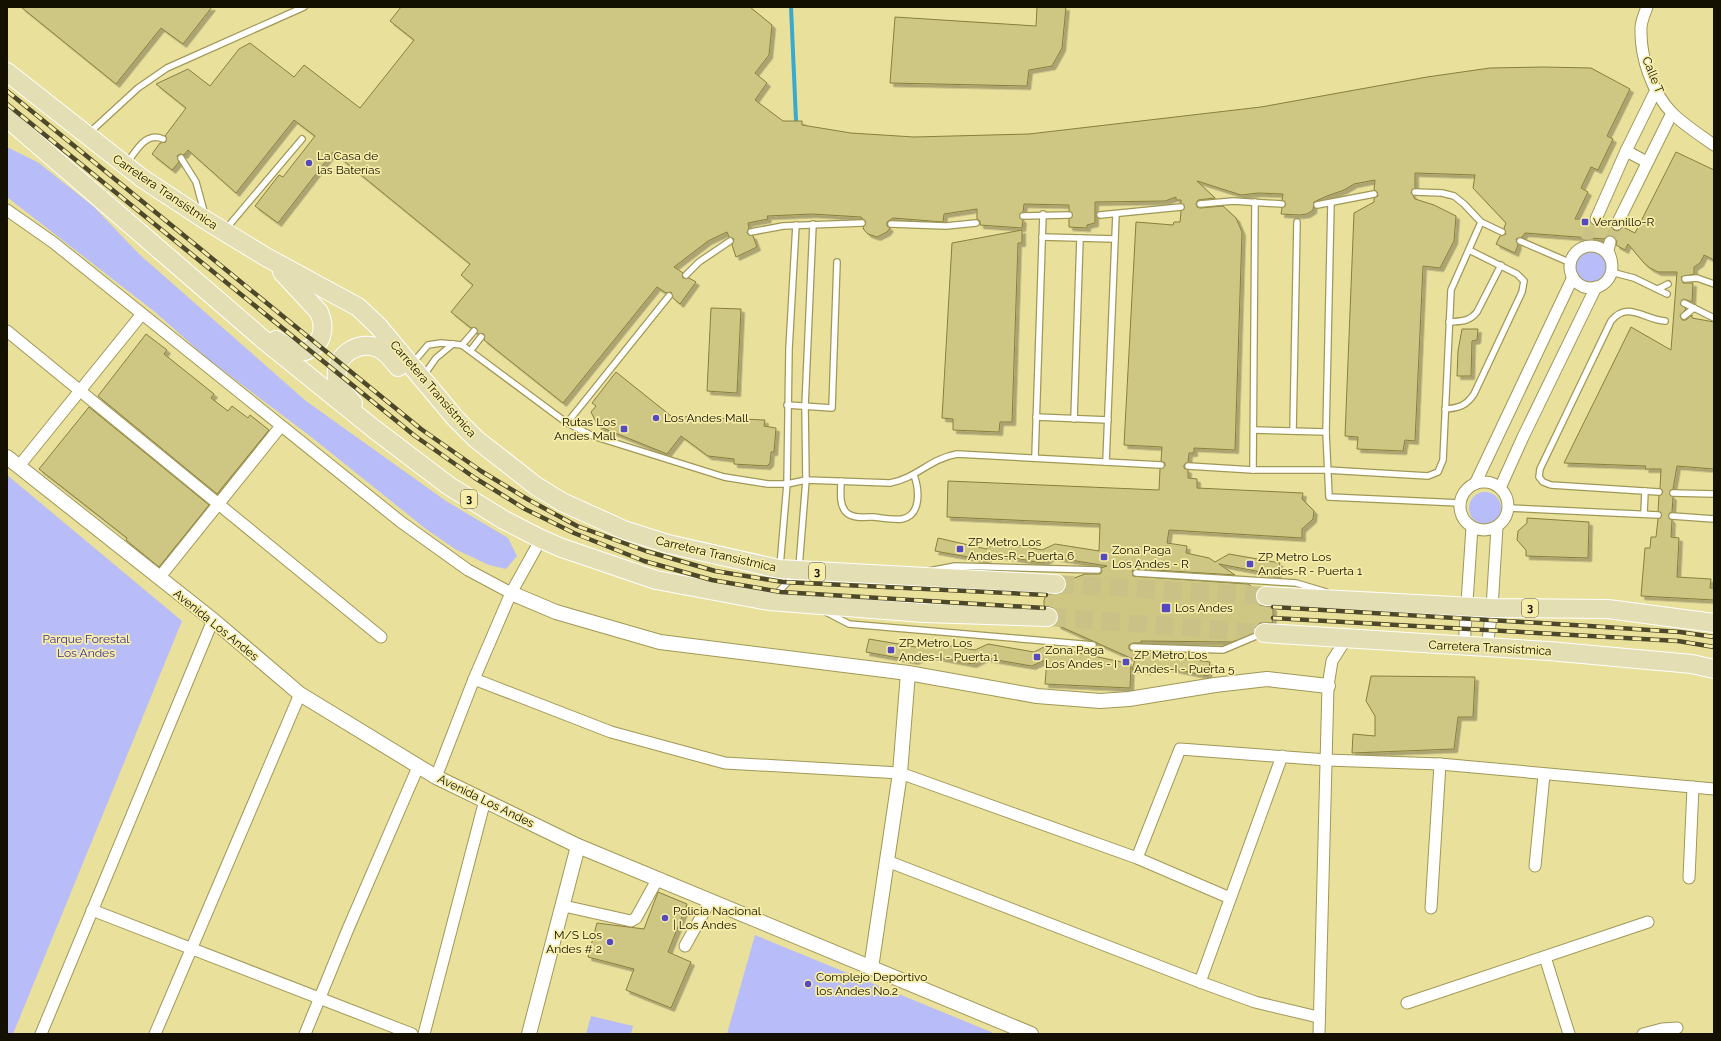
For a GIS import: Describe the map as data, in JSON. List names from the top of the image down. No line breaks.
{"streets":{"main road":["Carretera Transístmica","3"],"street":["Calle T","Avenida Los Andes"]},"parks":["Parque Forestal Los Andes"],"places":{"other":["La Casa de las Baterías","Los Andes Mall","Policia Nacional | Los Andes","M/S Los Andes # 2","Complejo Deportivo los Andes No.2"],"transit":["Veranillo-R","Rutas Los Andes Mall","ZP Metro Los Andes-R - Puerta 6","Zona Paga Los Andes - R","ZP Metro Los Andes-R - Puerta 1","Los Andes","ZP Metro Los Andes-I - Puerta 1","Zona Paga Los Andes - I","ZP Metro Los Andes-I - Puerta 5"]}}
